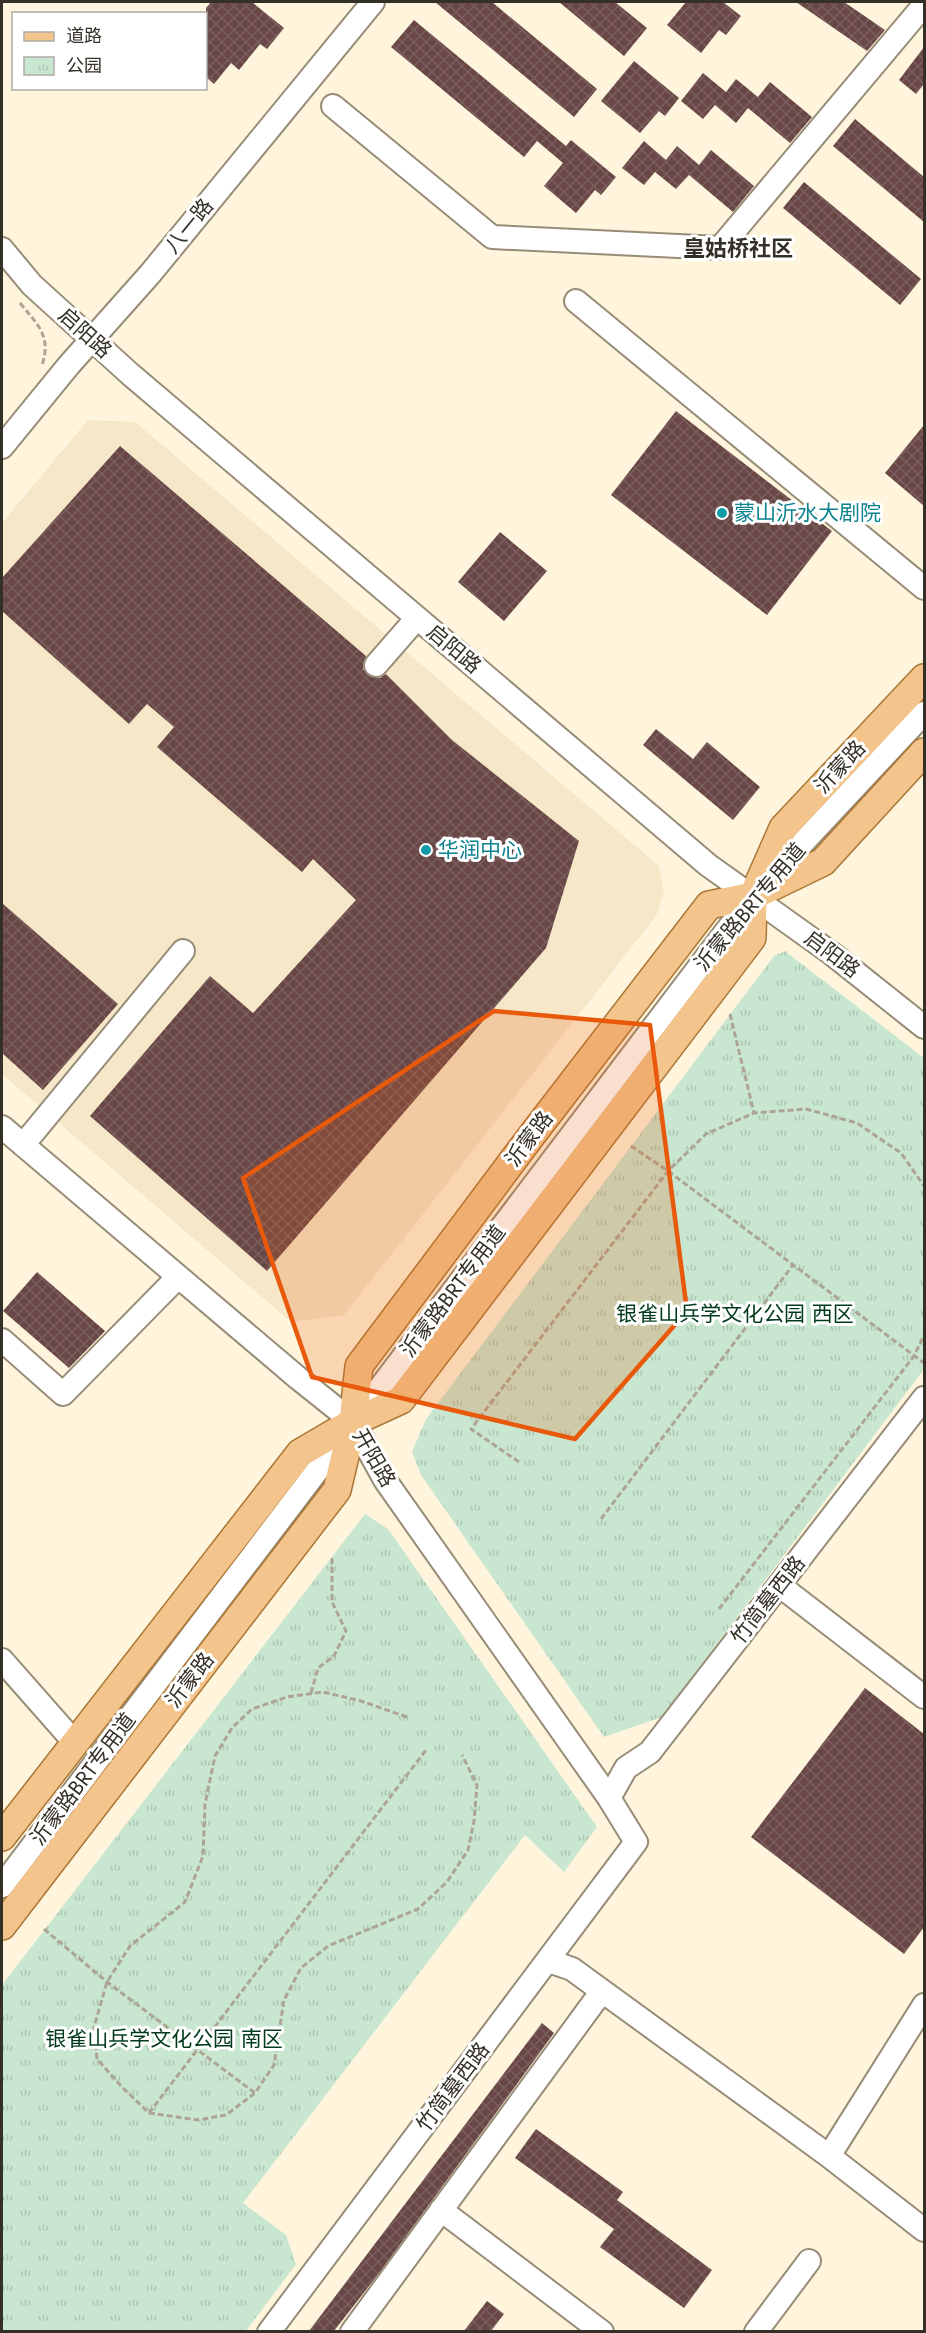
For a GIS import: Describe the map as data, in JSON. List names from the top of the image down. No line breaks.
{"streets":{"main road":["沂蒙路"],"street":["八一路","启阳路","沂蒙路BRT专用道","开阳路","竹简墓西路"]},"crossings":[["八一路","启阳路"],["启阳路","沂蒙路"],["启阳路","沂蒙路BRT专用道"],["沂蒙路","沂蒙路BRT专用道"],["沂蒙路","开阳路"],["沂蒙路BRT专用道","开阳路"],["开阳路","竹简墓西路"]],"districts":["皇姑桥社区"],"parks":["银雀山兵学文化公园 西区","银雀山兵学文化公园 南区"],"places":["蒙山沂水大剧院","华润中心"],"legend":["道路","公园"]}
